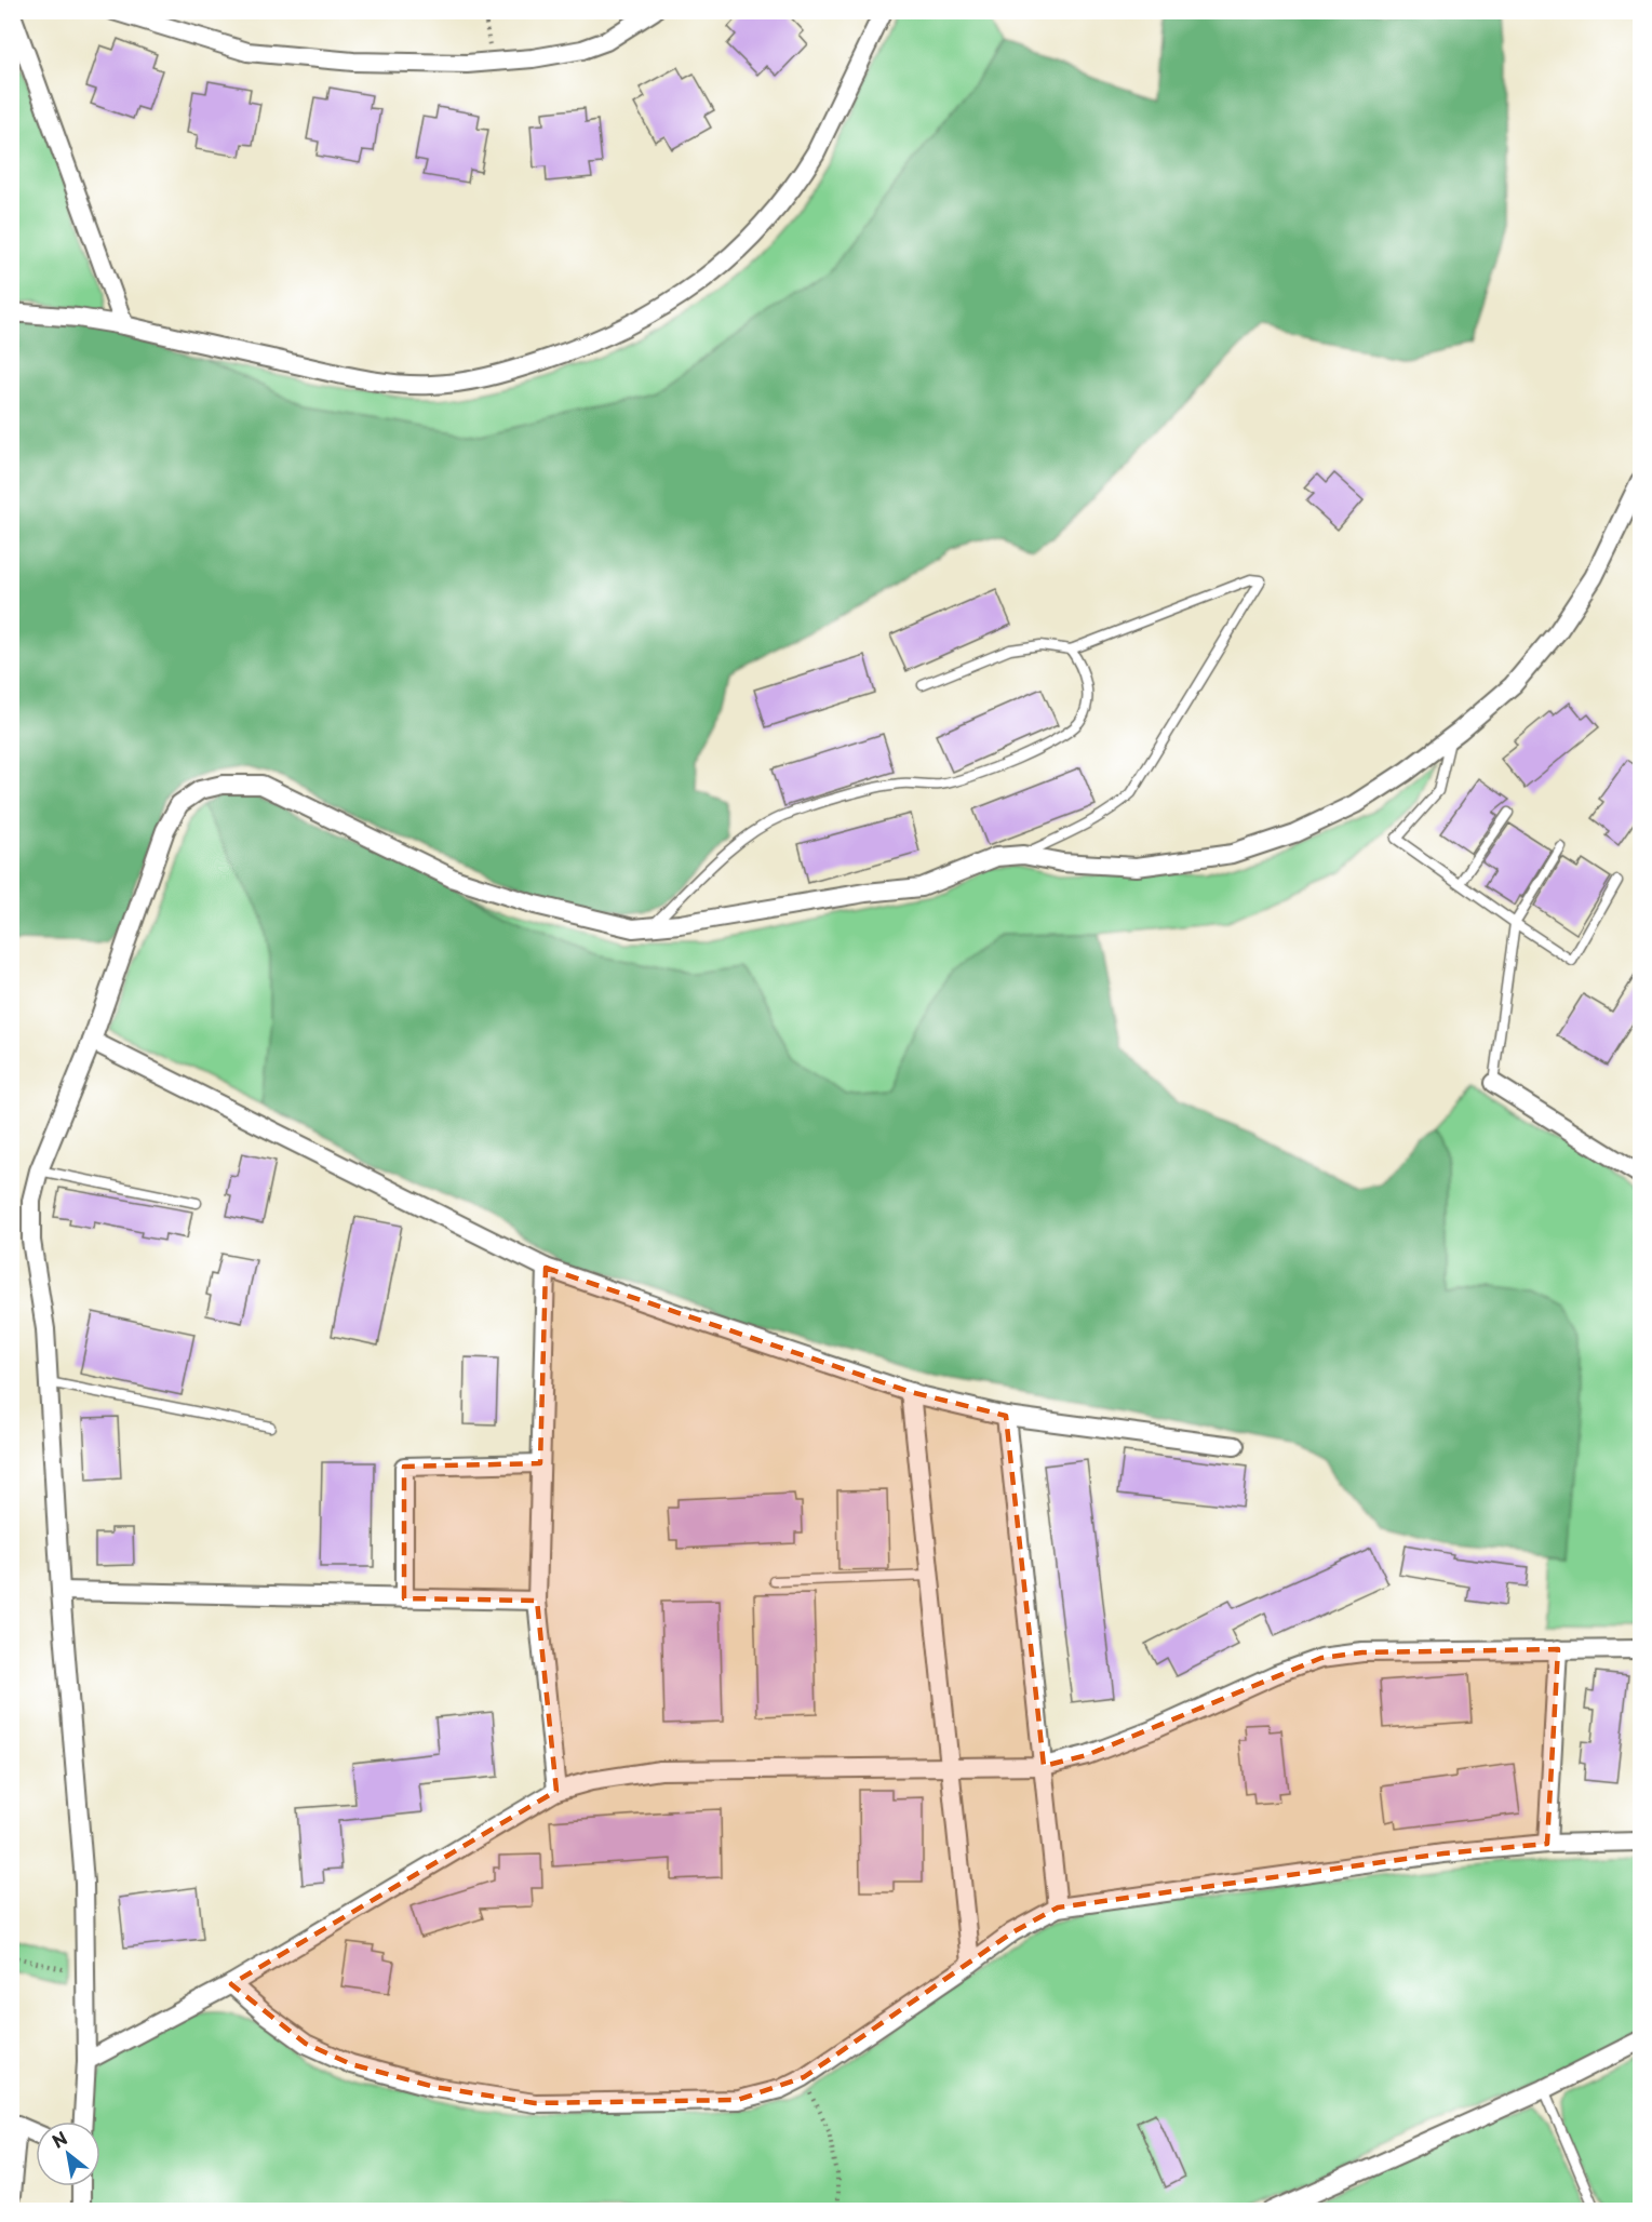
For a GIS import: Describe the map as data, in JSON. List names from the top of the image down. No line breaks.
{"north":"top left"}
